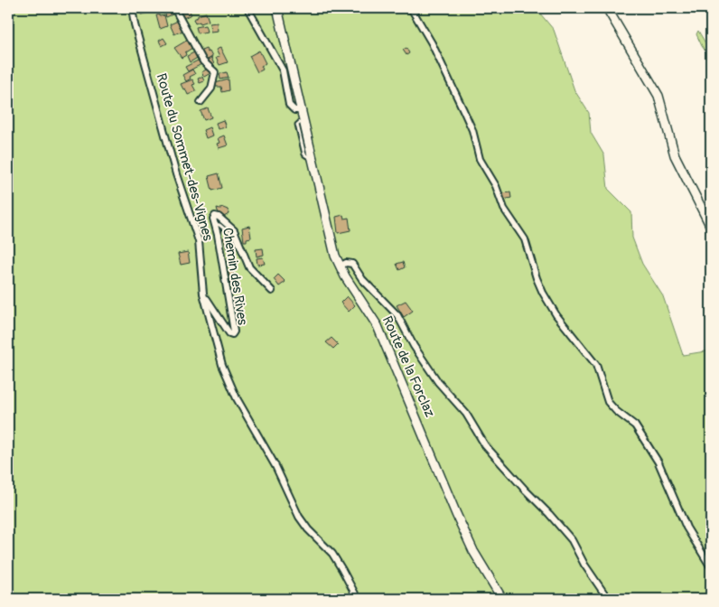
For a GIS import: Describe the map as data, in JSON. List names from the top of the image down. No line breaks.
{"streets":{"main road":["Route de la Forclaz"],"street":["Route du Sommet-des-Vignes","Chemin des Rives"]},"crossings":[["Route du Sommet-des-Vignes","Chemin des Rives"]]}
